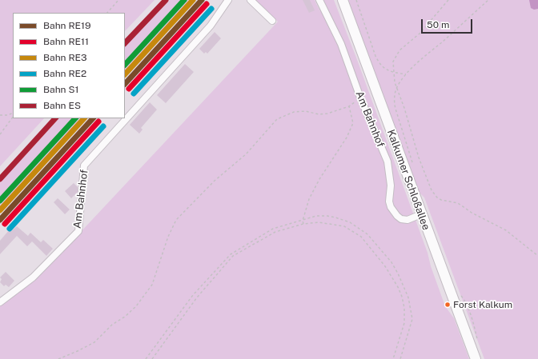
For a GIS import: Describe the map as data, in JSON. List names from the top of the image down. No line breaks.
{"streets":{"main road":["Kalkumer Schloßallee"],"street":["Am Bahnhof"]},"crossings":[["Am Bahnhof","Kalkumer Schloßallee"]],"places":["Forst Kalkum"],"lines":["rail line RE19","rail line RE3","rail line S1","rail line ES","rail line RE11","rail line RE2"],"legend":["Bahn RE19","Bahn RE11","Bahn RE3","Bahn RE2","Bahn S1","Bahn ES"],"scale_bar":"50 m"}
